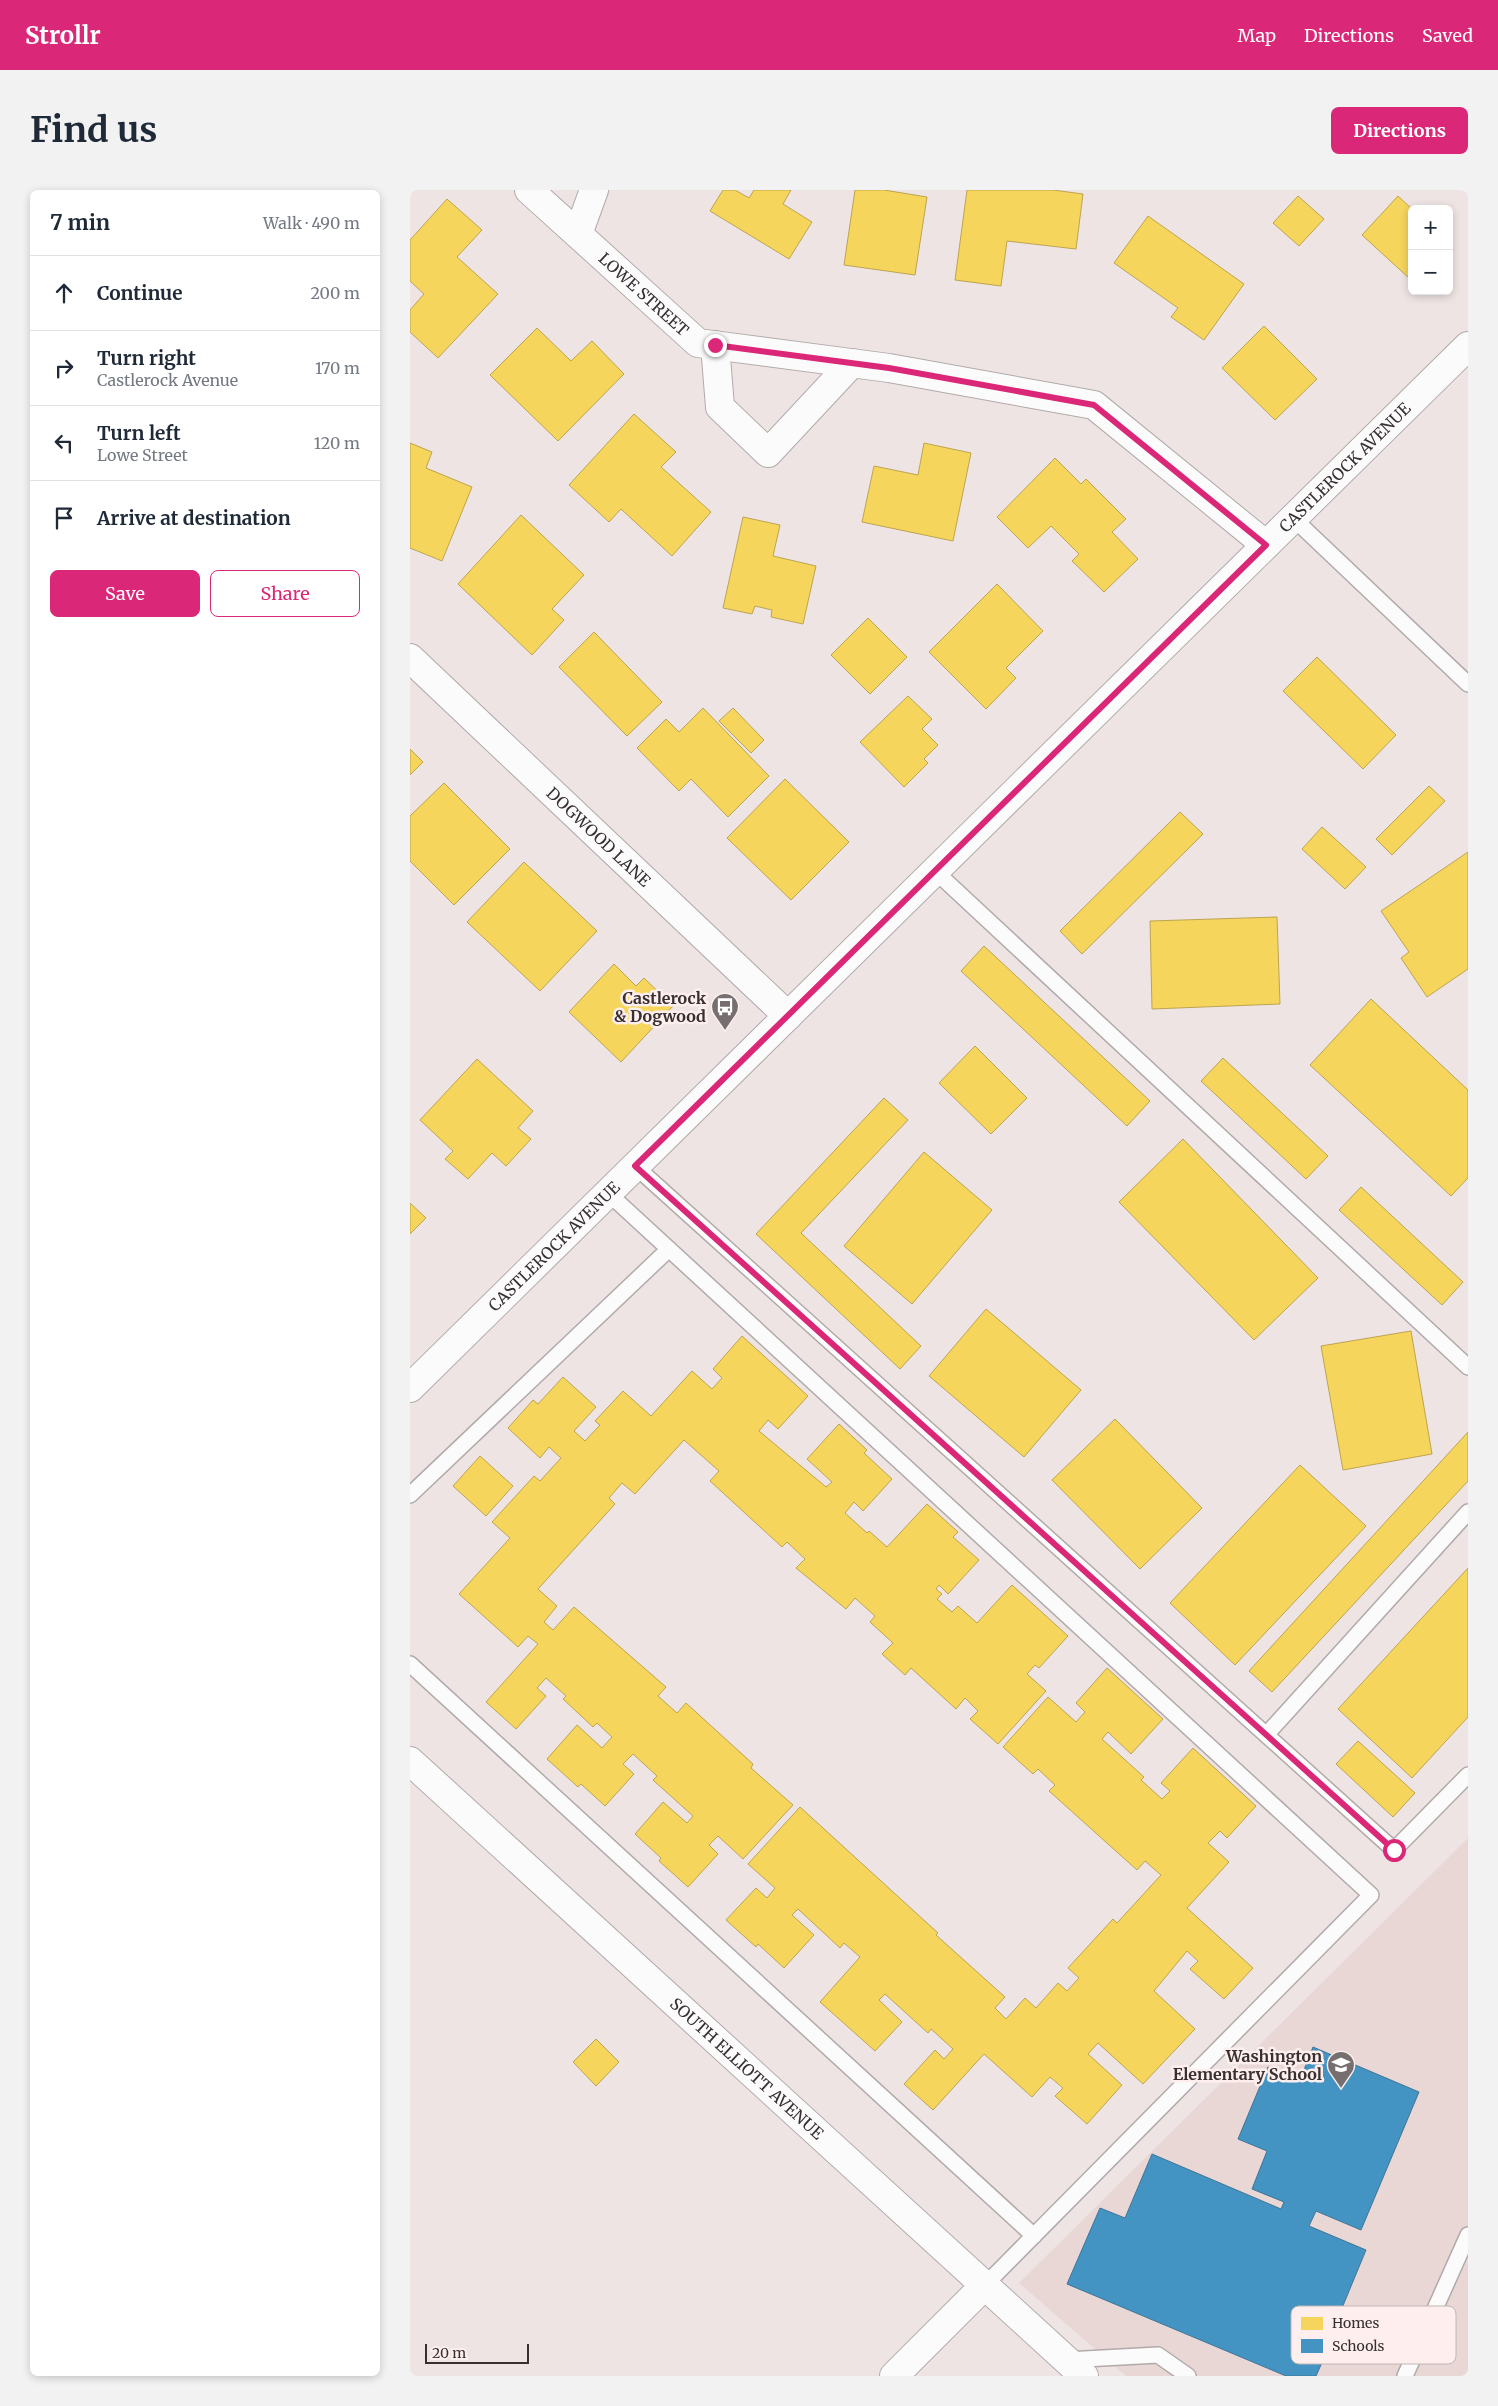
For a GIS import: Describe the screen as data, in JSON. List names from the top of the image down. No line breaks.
{"streets":{"street":["LOWE STREET","CASTLEROCK AVENUE","DOGWOOD LANE","SOUTH ELLIOTT AVENUE"]},"crossings":[["LOWE STREET","CASTLEROCK AVENUE"],["CASTLEROCK AVENUE","DOGWOOD LANE"]],"places":{"bus stop":["Castlerock & Dogwood"],"school or university":["Washington Elementary School"]},"legend":["Homes","Schools"],"scale_bar":"20 m","page":{"header":"Strollr","nav":["Map","Directions","Saved"],"buttons":["Directions",["Save","Share"]],"title":"Find us","heading":["7 min","Walk · 490 m"],"map_buttons":["+","−"],"list":[["Continue","200 m"],["Turn right","Castlerock Avenue","170 m"],["Turn left","Lowe Street","120 m"],"Arrive at destination"],"scale":"20 m"}}
